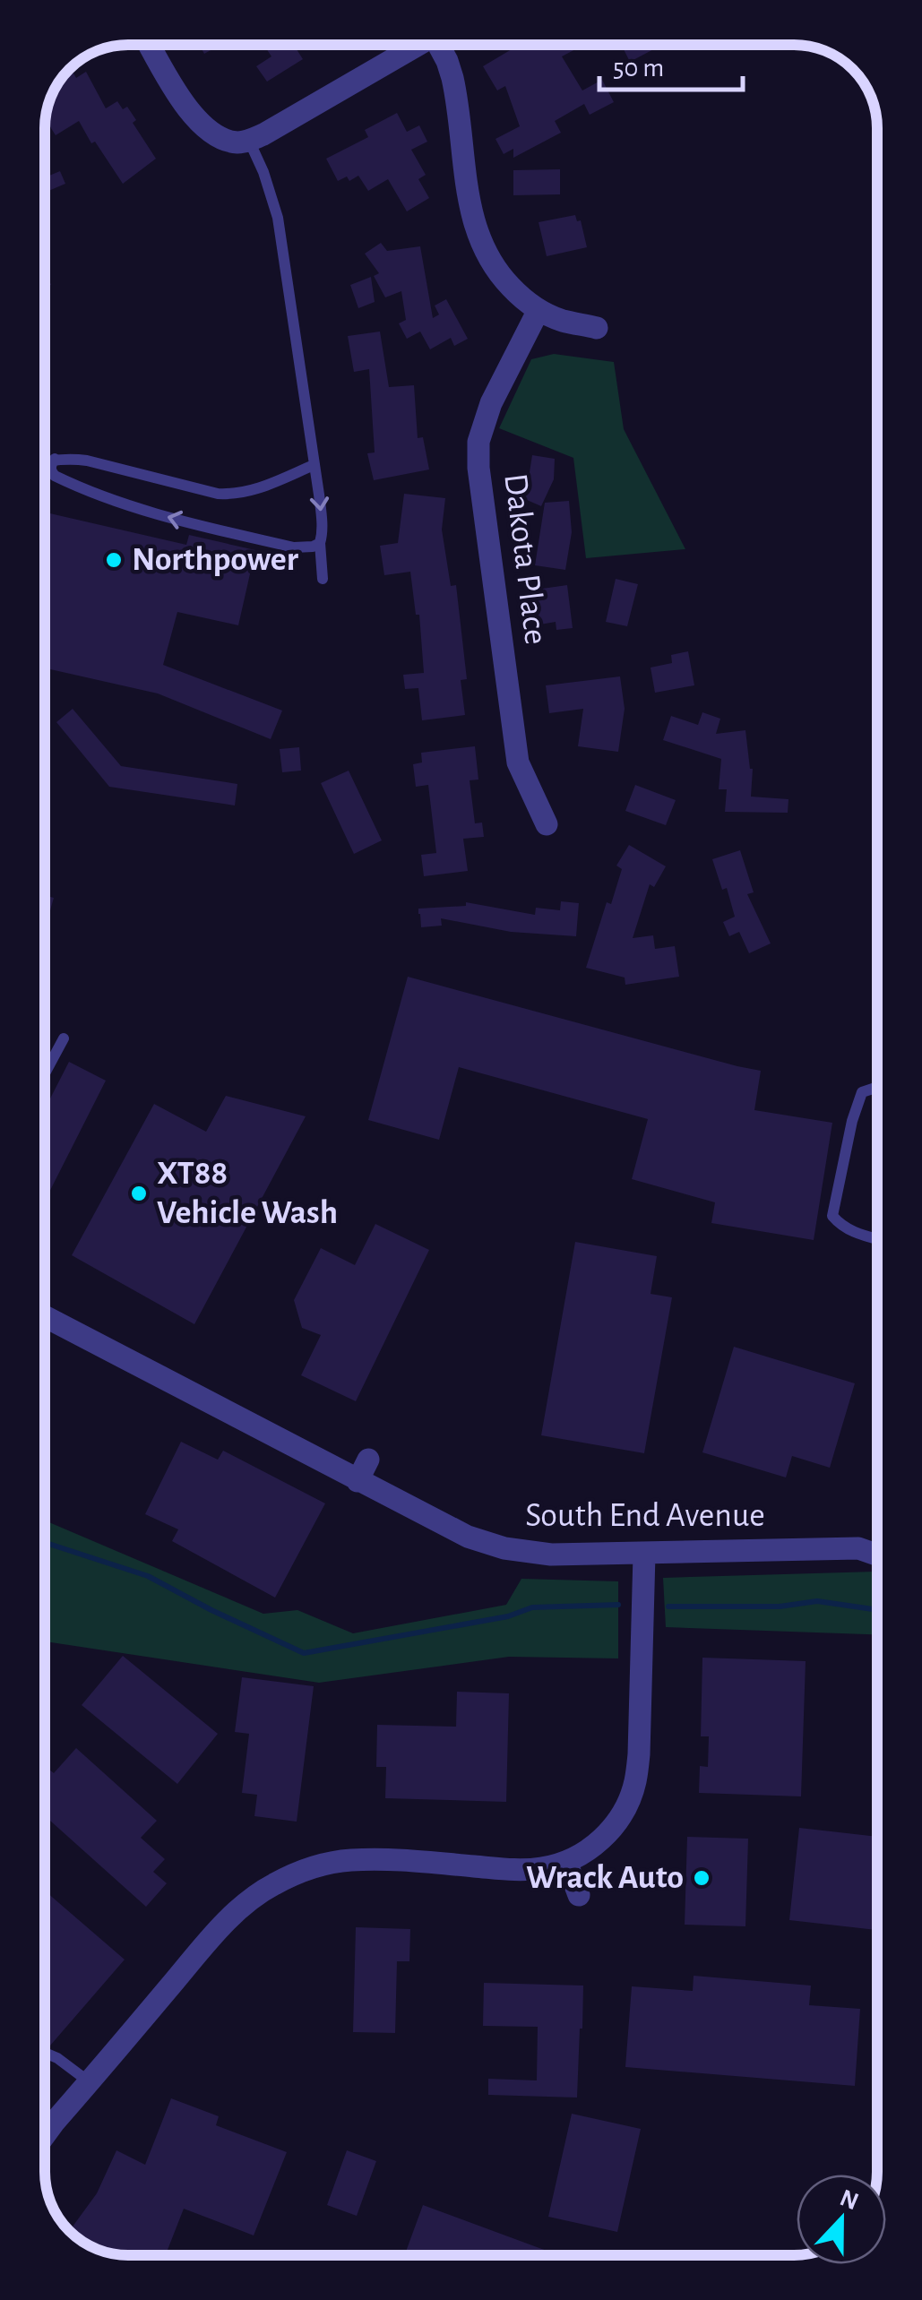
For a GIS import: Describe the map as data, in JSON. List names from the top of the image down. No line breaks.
{"streets":{"street":["Dakota Place","South End Avenue"]},"places":["Northpower","XT88 Vehicle Wash","Wrack Auto"],"scale_bar":"50 m","north":"top"}
